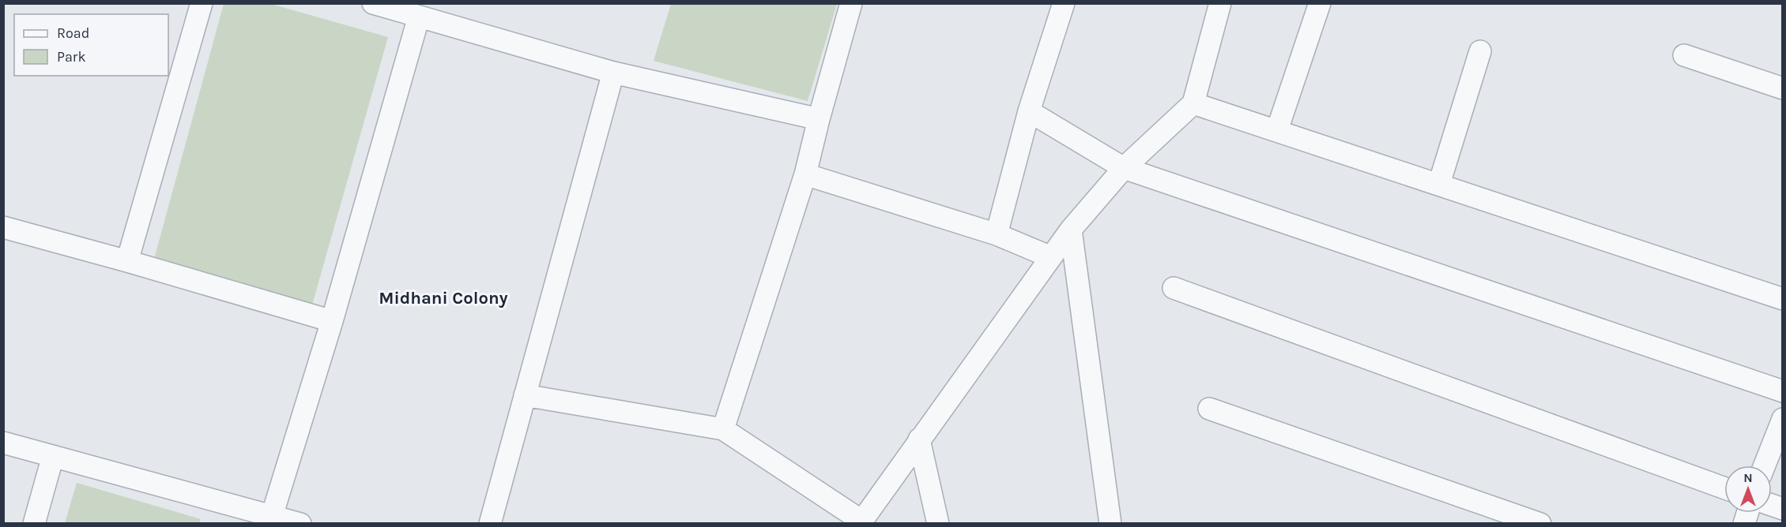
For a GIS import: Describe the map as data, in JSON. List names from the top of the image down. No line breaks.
{"districts":["Midhani Colony"],"legend":["Road","Park"],"north":"top"}
